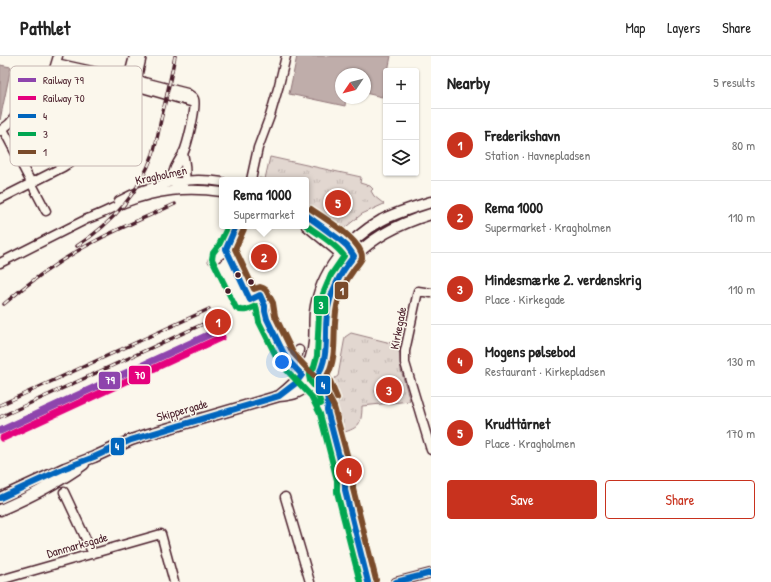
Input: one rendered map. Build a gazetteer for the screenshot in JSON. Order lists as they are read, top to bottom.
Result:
{
  "streets": {
    "main road": ["Skippergade"],
    "street": ["Kragholmen", "Kirkegade", "Danmarksgade"]
  },
  "lines": [
    "transit line 1",
    "transit line 4",
    "transit line 3",
    "rail line 79",
    "rail line 70"
  ],
  "legend": [
    "Railway 79",
    "Railway 70",
    "4",
    "3",
    "1"
  ],
  "north": "bottom left",
  "page": {
    "header": "Pathlet",
    "nav": ["Map", "Layers", "Share"],
    "heading": ["Nearby", "5 results"],
    "map_buttons": ["+", "−"],
    "list": [
      {
        "mark": "1",
        "name": "Frederikshavn",
        "note": "Station · Havnepladsen",
        "value": "80 m"
      },
      {
        "mark": "2",
        "name": "Rema 1000",
        "note": "Supermarket · Kragholmen",
        "value": "110 m"
      },
      {
        "mark": "3",
        "name": "Mindesmærke 2. verdenskrig",
        "note": "Place · Kirkegade",
        "value": "110 m"
      },
      {
        "mark": "4",
        "name": "Mogens pølsebod",
        "note": "Restaurant · Kirkepladsen",
        "value": "130 m"
      },
      {
        "mark": "5",
        "name": "Krudttårnet",
        "note": "Place · Kragholmen",
        "value": "170 m"
      }
    ],
    "popup": ["Rema 1000", "Supermarket"],
    "pins": [
      "5",
      "2",
      "1",
      "3",
      "4"
    ],
    "buttons": ["Save", "Share"]
  }
}
